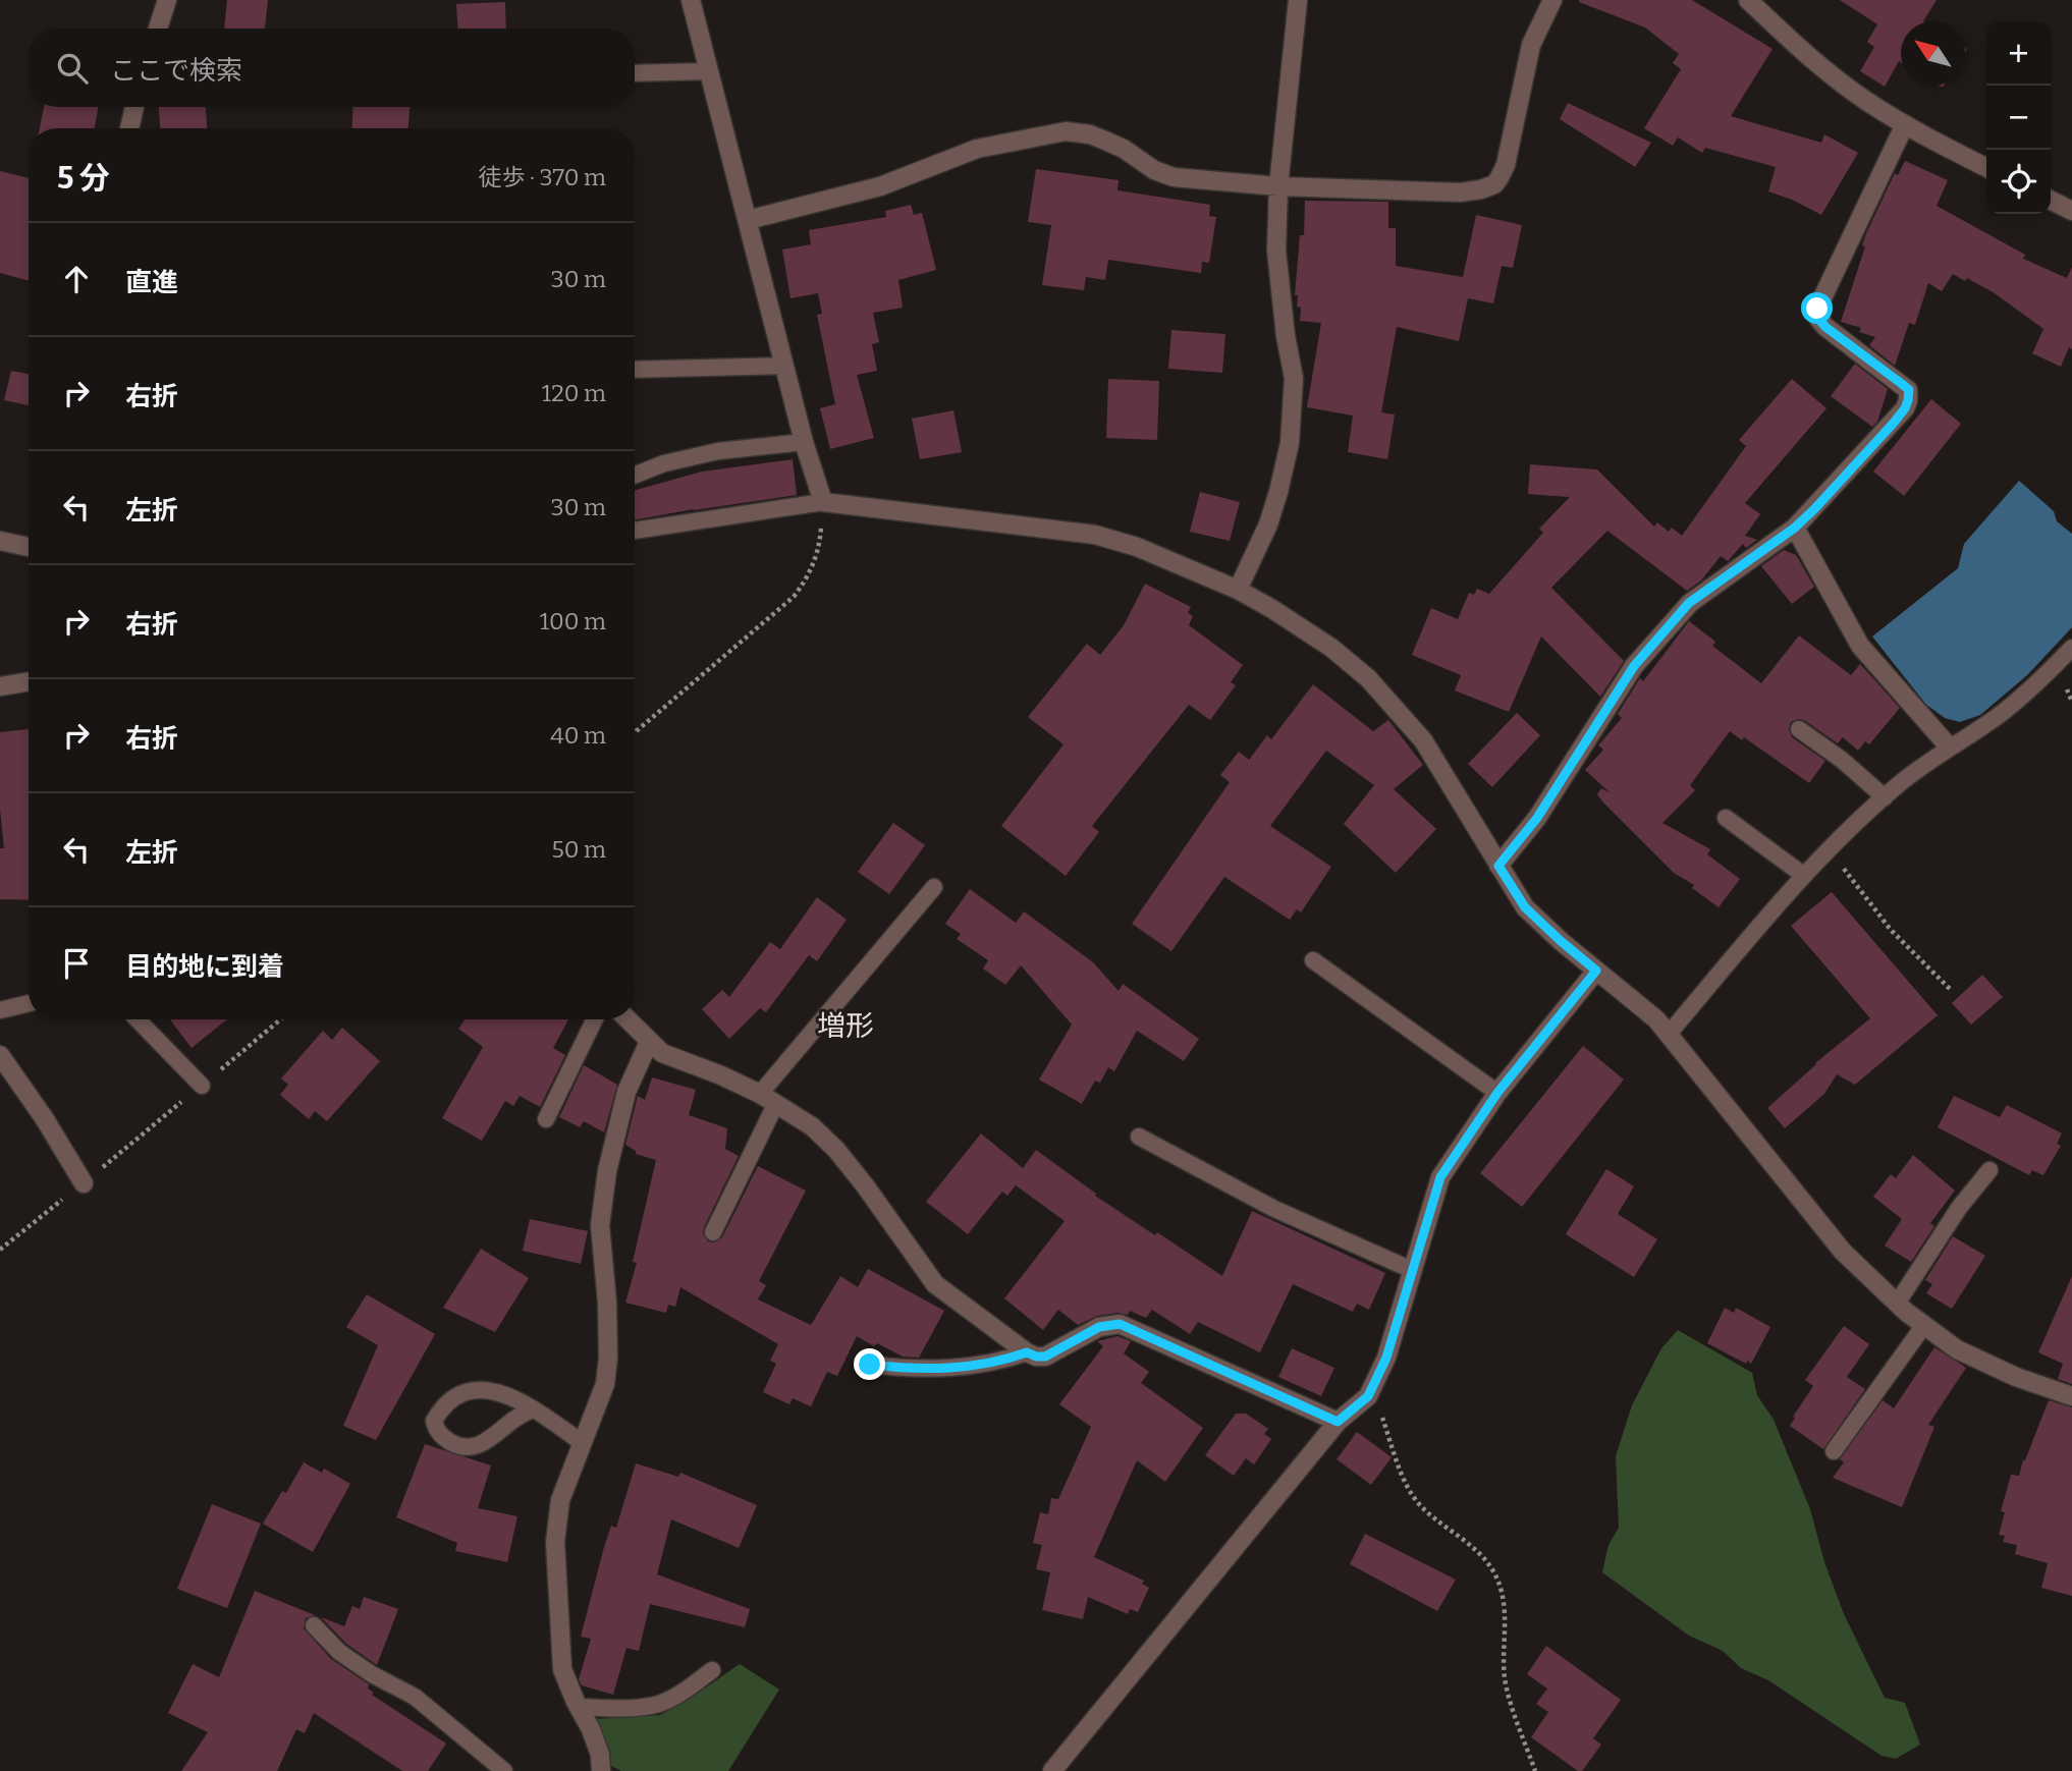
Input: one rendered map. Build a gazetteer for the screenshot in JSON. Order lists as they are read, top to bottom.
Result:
{
  "districts": ["増形"],
  "north": "top left",
  "page": {
    "map_buttons": ["+", "−"],
    "search": "ここで検索",
    "heading": ["5 分", "徒歩 · 370 m"],
    "list": [
      ["直進", "30 m"],
      ["右折", "120 m"],
      ["左折", "30 m"],
      ["右折", "100 m"],
      ["右折", "40 m"],
      ["左折", "50 m"],
      "目的地に到着"
    ]
  }
}
